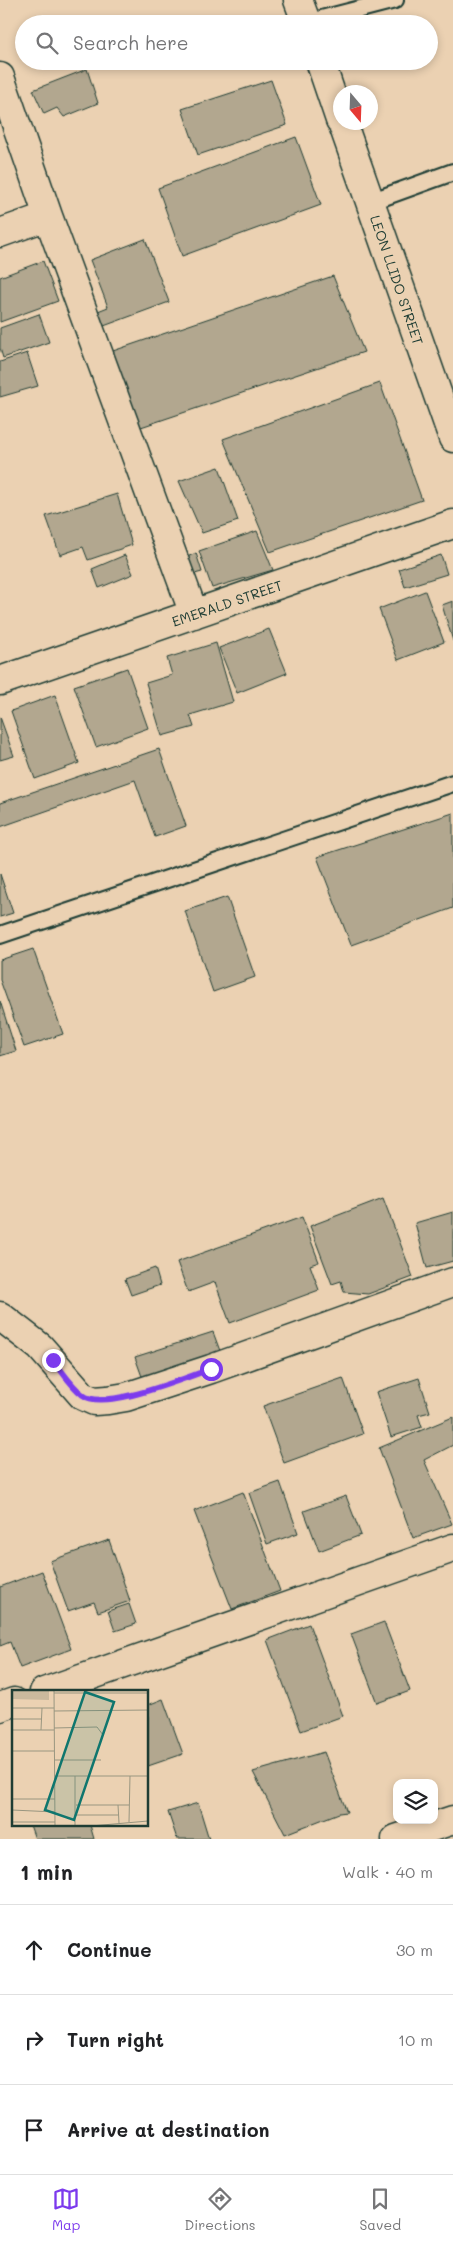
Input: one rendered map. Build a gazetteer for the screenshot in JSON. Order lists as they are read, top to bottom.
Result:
{
  "streets": {
    "street": ["LEON LLIDO STREET", "EMERALD STREET"]
  },
  "north": "bottom",
  "page": {
    "search": "Search here",
    "heading": ["1 min", "Walk · 40 m"],
    "list": [
      ["Continue", "30 m"],
      ["Turn right", "10 m"],
      "Arrive at destination"
    ],
    "nav": ["Map", "Directions", "Saved"]
  }
}
